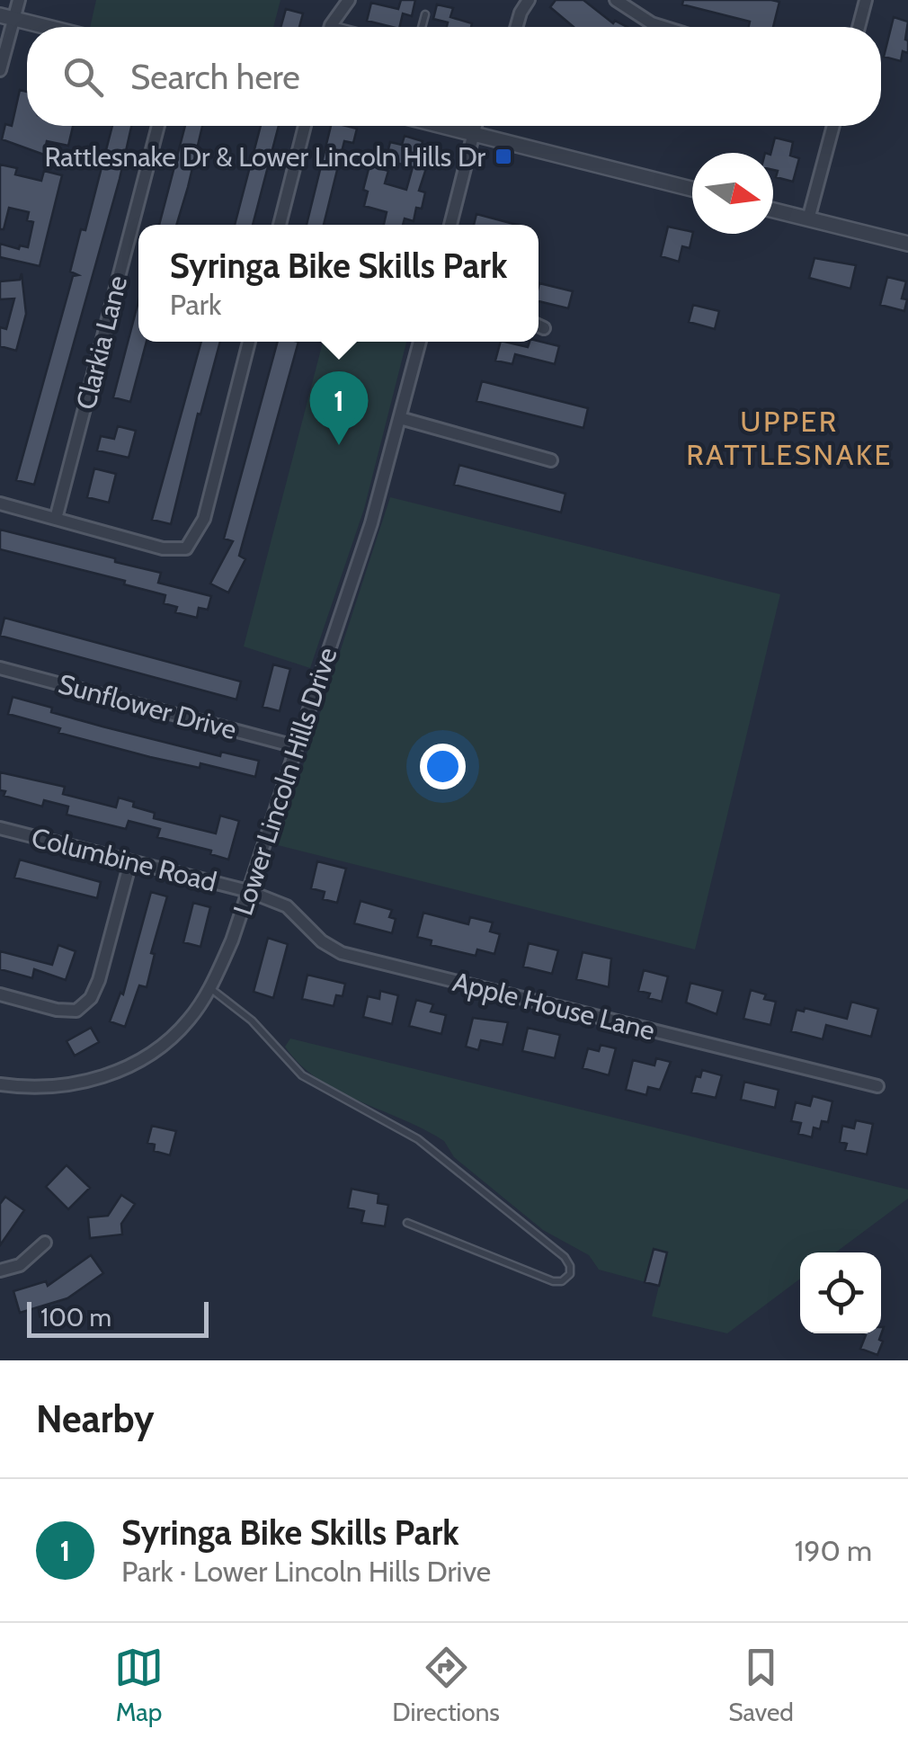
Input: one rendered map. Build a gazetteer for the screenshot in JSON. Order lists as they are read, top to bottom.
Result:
{
  "streets": {
    "street": [
      "Clarkia Lane",
      "Sunflower Drive",
      "Lower Lincoln Hills Drive",
      "Columbine Road",
      "Apple House Lane"
    ]
  },
  "crossings": [
    ["Sunflower Drive", "Lower Lincoln Hills Drive"],
    ["Lower Lincoln Hills Drive", "Columbine Road"],
    ["Lower Lincoln Hills Drive", "Apple House Lane"],
    ["Columbine Road", "Apple House Lane"]
  ],
  "districts": ["UPPER RATTLESNAKE"],
  "places": {
    "transit": ["Rattlesnake Dr & Lower Lincoln Hills Dr"]
  },
  "scale_bar": "100 m",
  "north": "right",
  "page": {
    "search": "Search here",
    "popup": ["Syringa Bike Skills Park", "Park"],
    "pins": "1",
    "scale": "100 m",
    "heading": "Nearby",
    "list": [
      {
        "mark": "1",
        "name": "Syringa Bike Skills Park",
        "note": "Park · Lower Lincoln Hills Drive",
        "value": "190 m"
      }
    ],
    "nav": ["Map", "Directions", "Saved"]
  }
}
